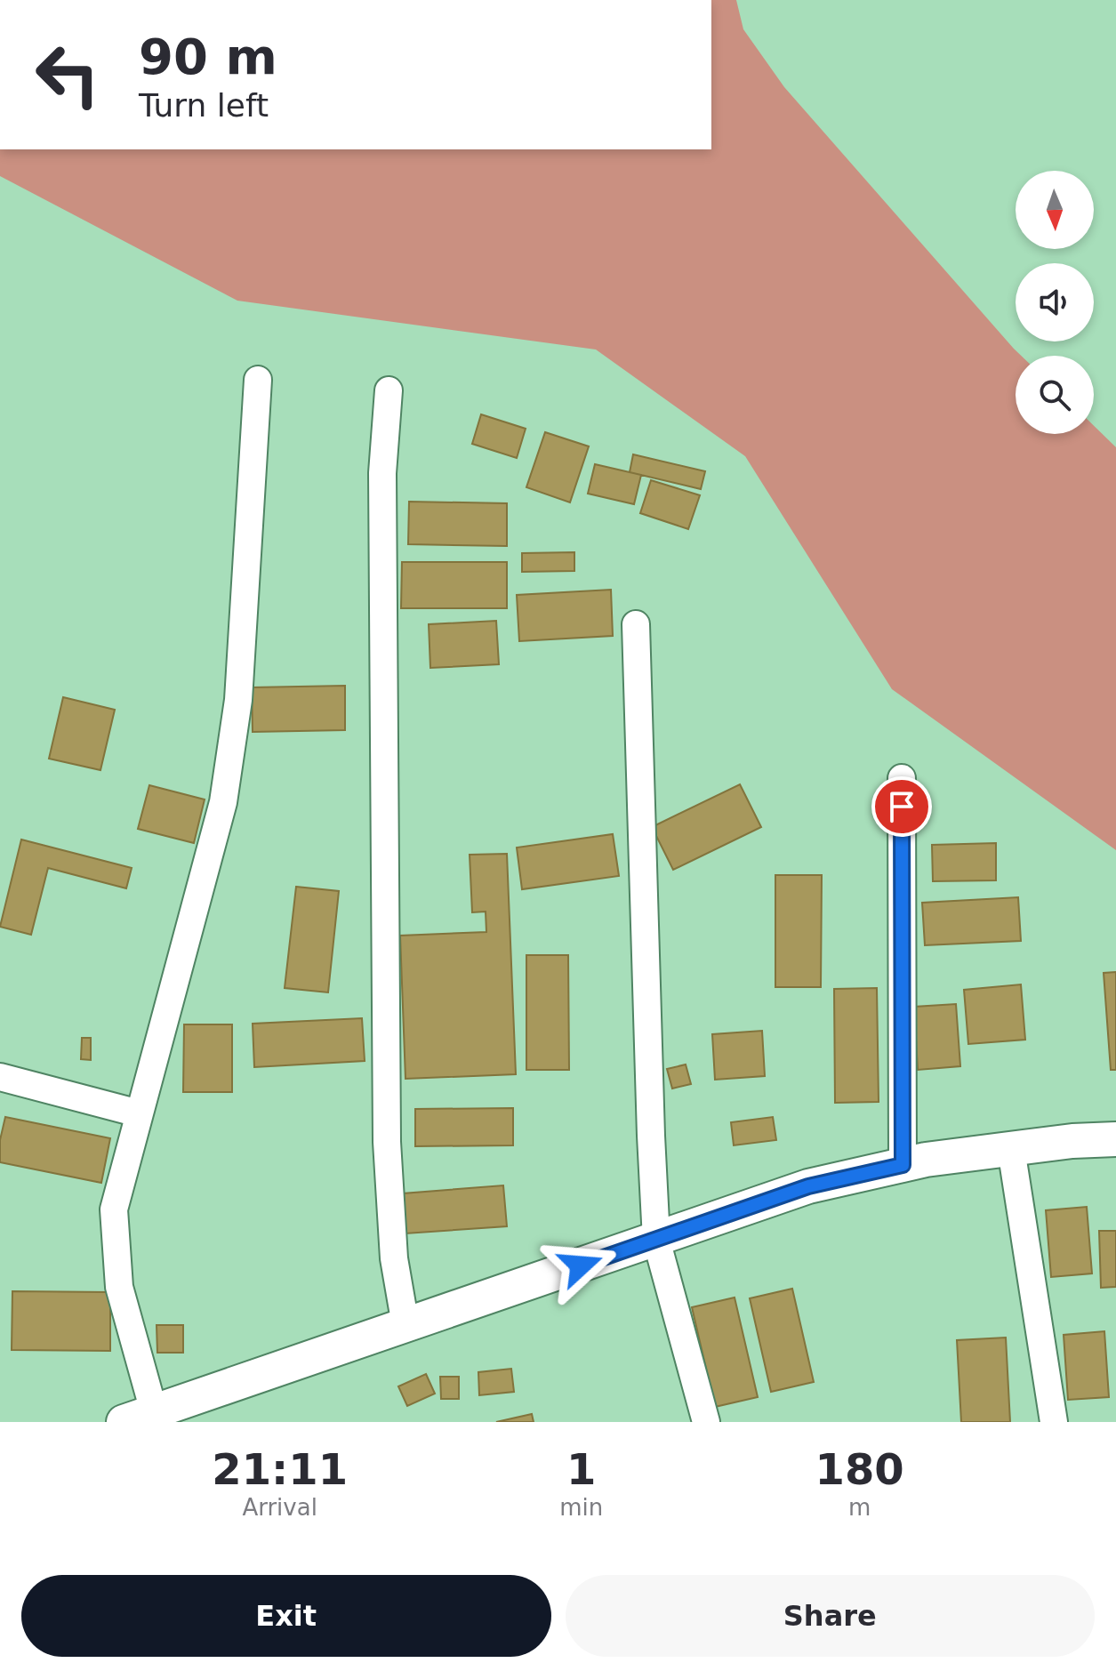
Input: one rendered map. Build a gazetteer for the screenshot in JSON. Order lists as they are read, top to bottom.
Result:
{
  "north": "bottom",
  "page": {
    "turn": ["90 m", "Turn left"],
    "eta": [
      "21:11",
      "Arrival",
      "1",
      "min",
      "180",
      "m"
    ],
    "buttons": ["Exit", "Share"]
  }
}
